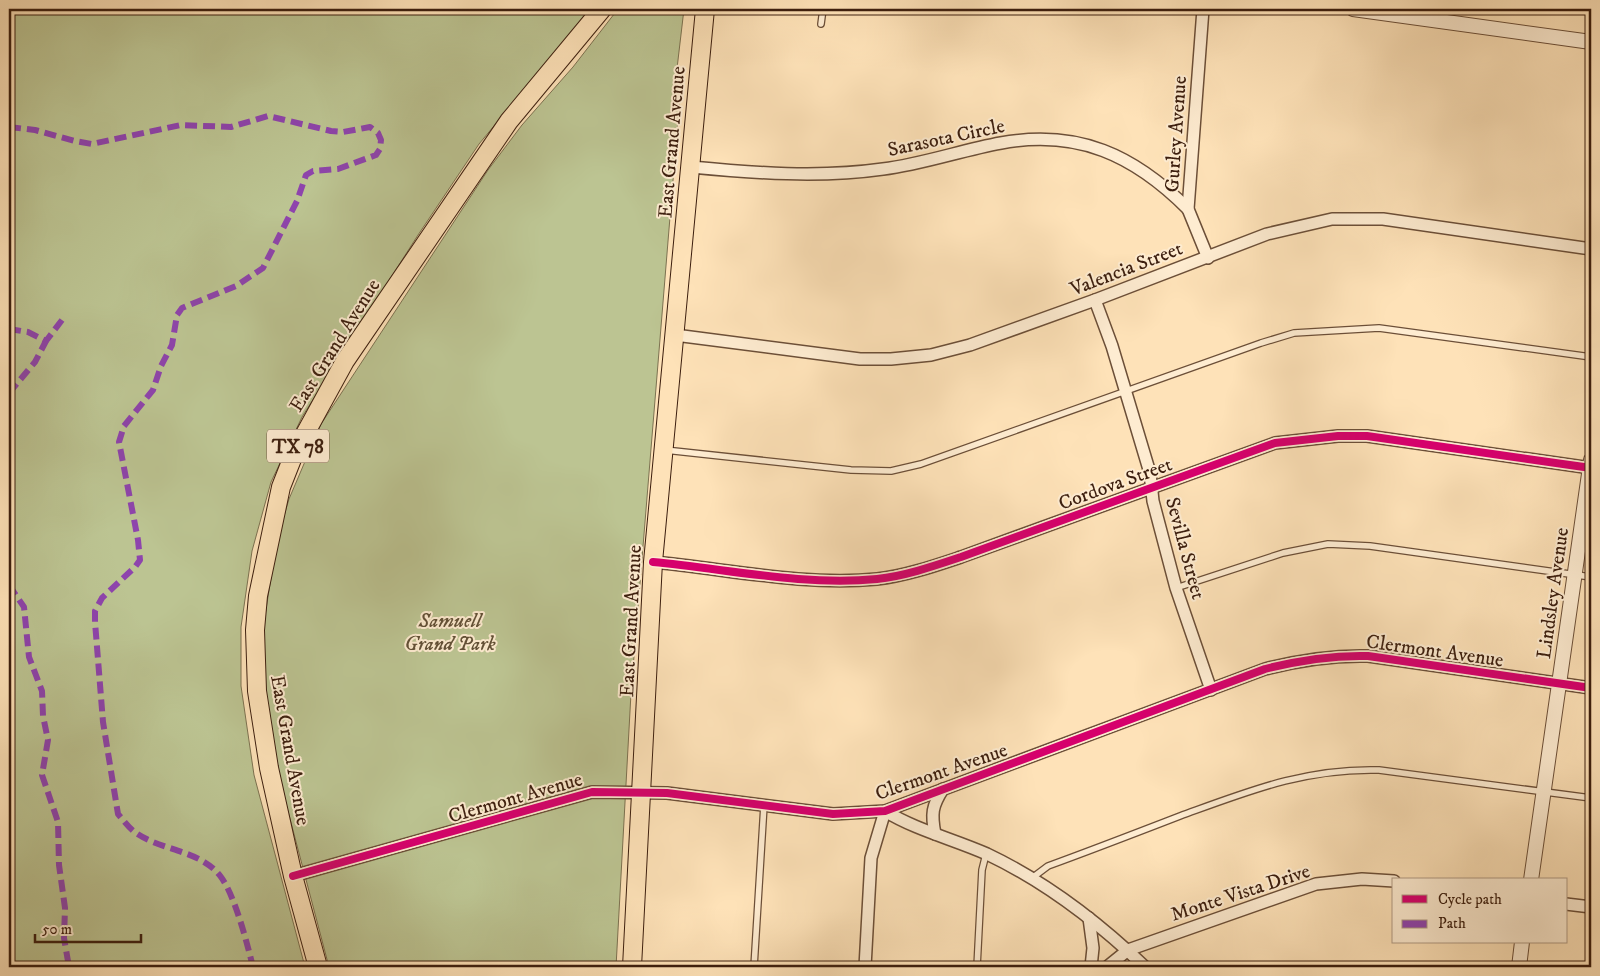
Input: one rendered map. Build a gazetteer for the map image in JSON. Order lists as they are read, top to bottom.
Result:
{
  "streets": {
    "main road": ["East Grand Avenue", "TX 78"],
    "street": [
      "Gurley Avenue",
      "Sarasota Circle",
      "Valencia Street",
      "Cordova Street",
      "Sevilla Street",
      "Lindsley Avenue",
      "Clermont Avenue",
      "Monte Vista Drive"
    ]
  },
  "crossings": [
    ["Gurley Avenue", "Sarasota Circle"],
    ["Gurley Avenue", "Valencia Street"],
    ["Sarasota Circle", "East Grand Avenue"],
    ["East Grand Avenue", "Valencia Street"],
    ["East Grand Avenue", "Cordova Street"],
    ["East Grand Avenue", "Clermont Avenue"],
    ["Valencia Street", "Sevilla Street"],
    ["Cordova Street", "Sevilla Street"],
    ["Cordova Street", "Lindsley Avenue"],
    ["Sevilla Street", "Clermont Avenue"],
    ["Lindsley Avenue", "Clermont Avenue"]
  ],
  "parks": ["Samuell Grand Park"],
  "legend": ["Cycle path", "Path"],
  "scale_bar": "50 m"
}
